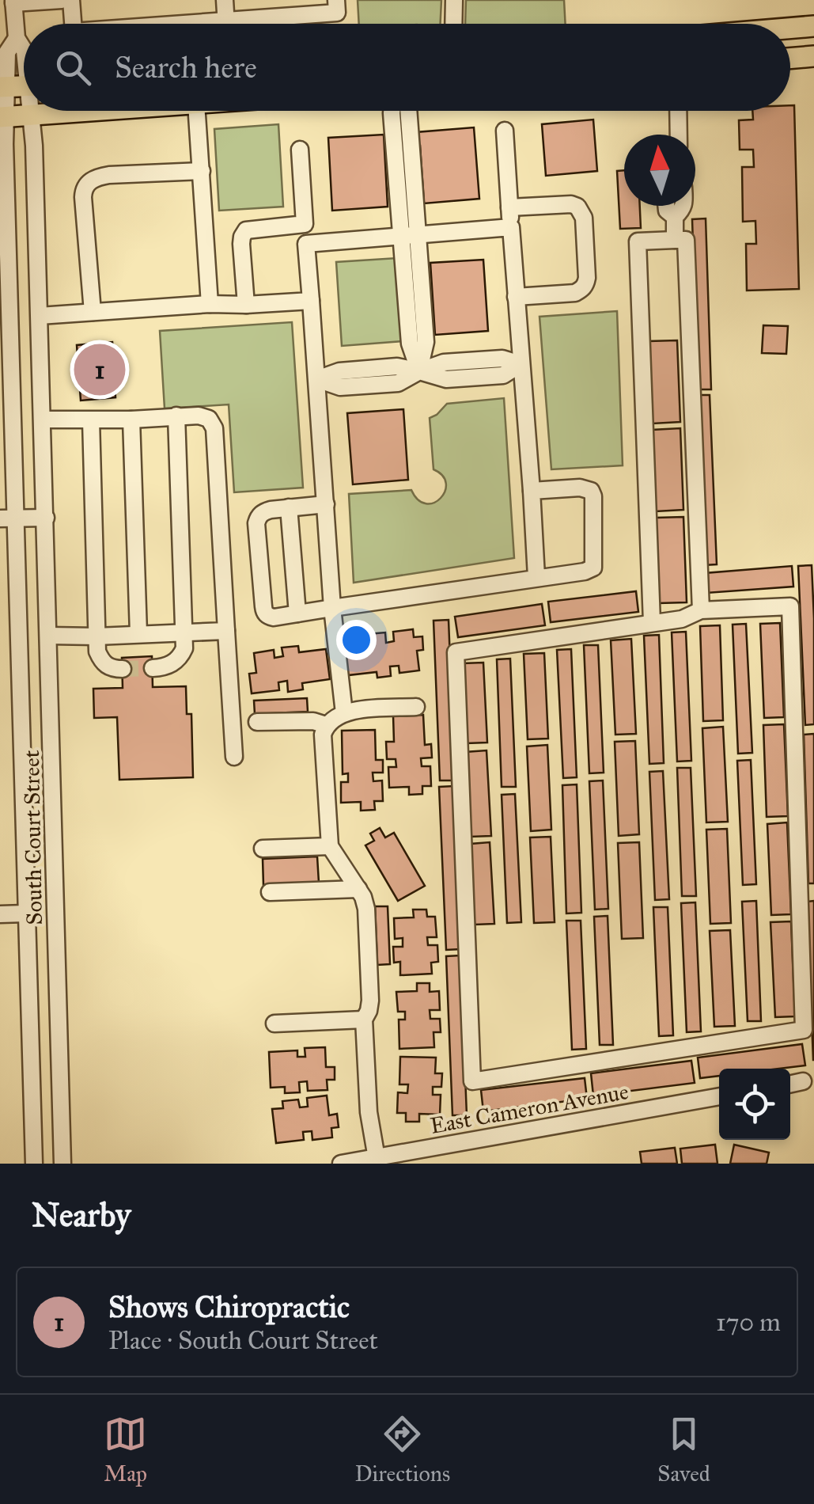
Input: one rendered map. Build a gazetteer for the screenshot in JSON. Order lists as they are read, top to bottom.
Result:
{
  "streets": {
    "street": ["South Court Street", "East Cameron Avenue"]
  },
  "north": "top",
  "page": {
    "search": "Search here",
    "pins": "1",
    "heading": "Nearby",
    "list": [
      {
        "mark": "1",
        "name": "Shows Chiropractic",
        "note": "Place · South Court Street",
        "value": "170 m"
      }
    ],
    "nav": ["Map", "Directions", "Saved"]
  }
}
